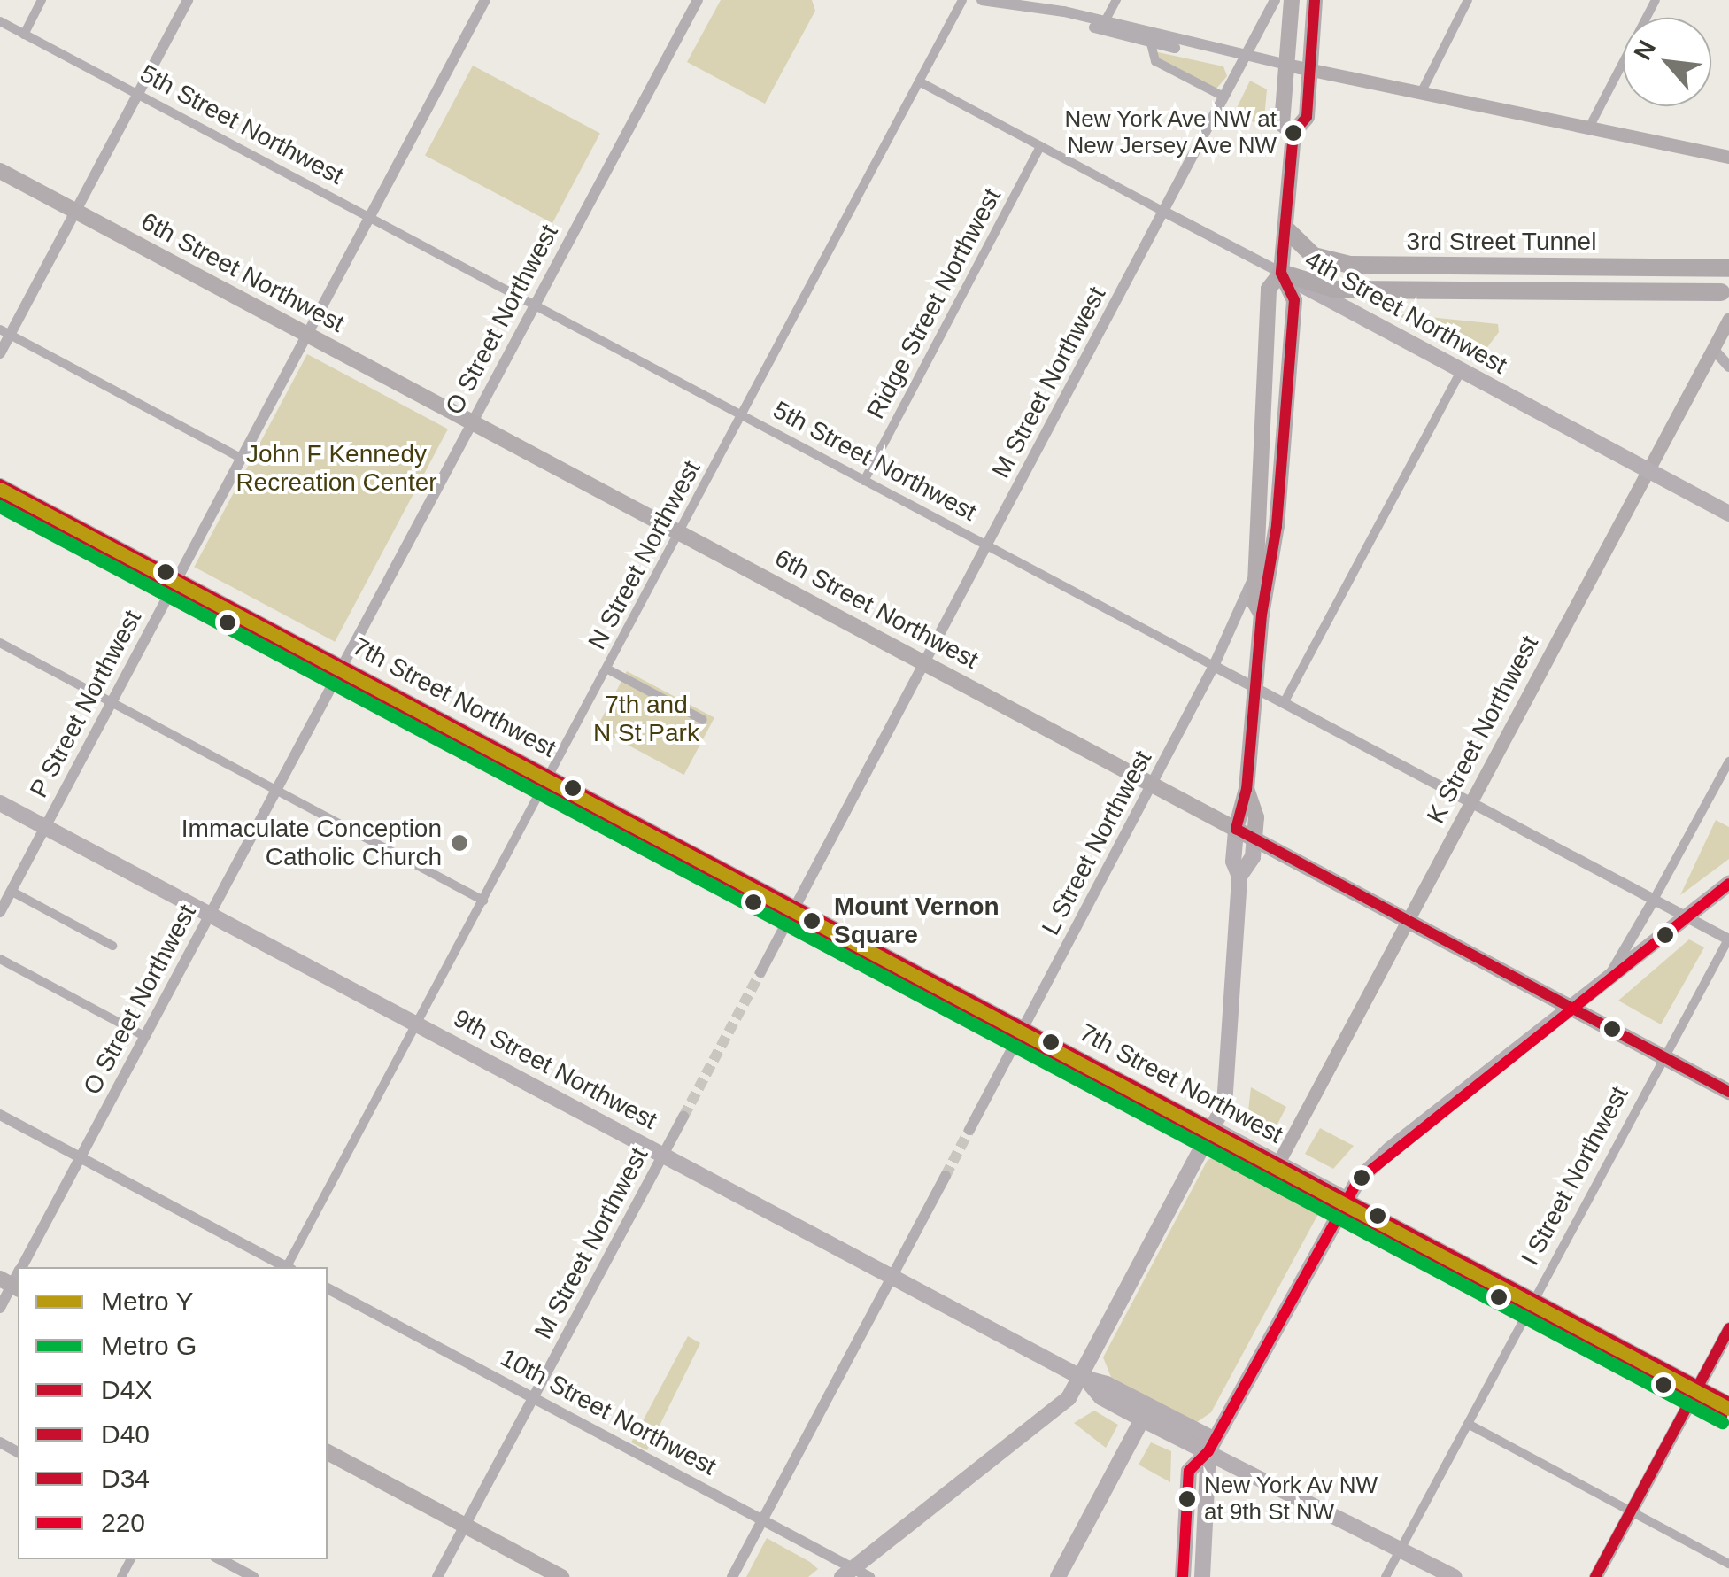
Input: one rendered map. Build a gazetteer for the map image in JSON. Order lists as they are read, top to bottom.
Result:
{
  "streets": {
    "highway": ["3rd Street Tunnel", "6th Street Northwest"],
    "main road": [
      "4th Street Northwest",
      "7th Street Northwest",
      "K Street Northwest",
      "9th Street Northwest"
    ],
    "street": [
      "5th Street Northwest",
      "Ridge Street Northwest",
      "O Street Northwest",
      "M Street Northwest",
      "N Street Northwest",
      "P Street Northwest",
      "L Street Northwest",
      "I Street Northwest",
      "10th Street Northwest"
    ]
  },
  "crossings": [
    ["5th Street Northwest", "Ridge Street Northwest"],
    ["5th Street Northwest", "O Street Northwest"],
    ["5th Street Northwest", "M Street Northwest"],
    ["5th Street Northwest", "N Street Northwest"],
    ["5th Street Northwest", "P Street Northwest"],
    ["5th Street Northwest", "K Street Northwest"],
    ["5th Street Northwest", "L Street Northwest"],
    ["5th Street Northwest", "I Street Northwest"],
    ["3rd Street Tunnel", "4th Street Northwest"],
    ["6th Street Northwest", "O Street Northwest"],
    ["6th Street Northwest", "M Street Northwest"],
    ["6th Street Northwest", "N Street Northwest"],
    ["6th Street Northwest", "P Street Northwest"],
    ["6th Street Northwest", "K Street Northwest"],
    ["6th Street Northwest", "L Street Northwest"],
    ["6th Street Northwest", "I Street Northwest"],
    ["Ridge Street Northwest", "4th Street Northwest"],
    ["4th Street Northwest", "M Street Northwest"],
    ["4th Street Northwest", "N Street Northwest"],
    ["4th Street Northwest", "K Street Northwest"],
    ["O Street Northwest", "7th Street Northwest"],
    ["O Street Northwest", "9th Street Northwest"],
    ["M Street Northwest", "7th Street Northwest"],
    ["M Street Northwest", "9th Street Northwest"],
    ["M Street Northwest", "10th Street Northwest"],
    ["N Street Northwest", "7th Street Northwest"],
    ["N Street Northwest", "9th Street Northwest"],
    ["7th Street Northwest", "P Street Northwest"],
    ["7th Street Northwest", "K Street Northwest"],
    ["7th Street Northwest", "L Street Northwest"],
    ["7th Street Northwest", "I Street Northwest"],
    ["P Street Northwest", "9th Street Northwest"],
    ["9th Street Northwest", "I Street Northwest"]
  ],
  "parks": ["John F Kennedy Recreation Center", "7th and N St Park"],
  "places": [
    "New York Ave NW at New Jersey Ave NW",
    "Immaculate Conception Catholic Church",
    "Mount Vernon Square",
    "New York Av NW at 9th St NW"
  ],
  "lines": [
    "transit line D34",
    "transit line D4X",
    "metro line Y",
    "transit line D40",
    "metro line G",
    "transit line 220"
  ],
  "legend": [
    "Metro Y",
    "Metro G",
    "D4X",
    "D40",
    "D34",
    "220"
  ],
  "north": "top left"
}
